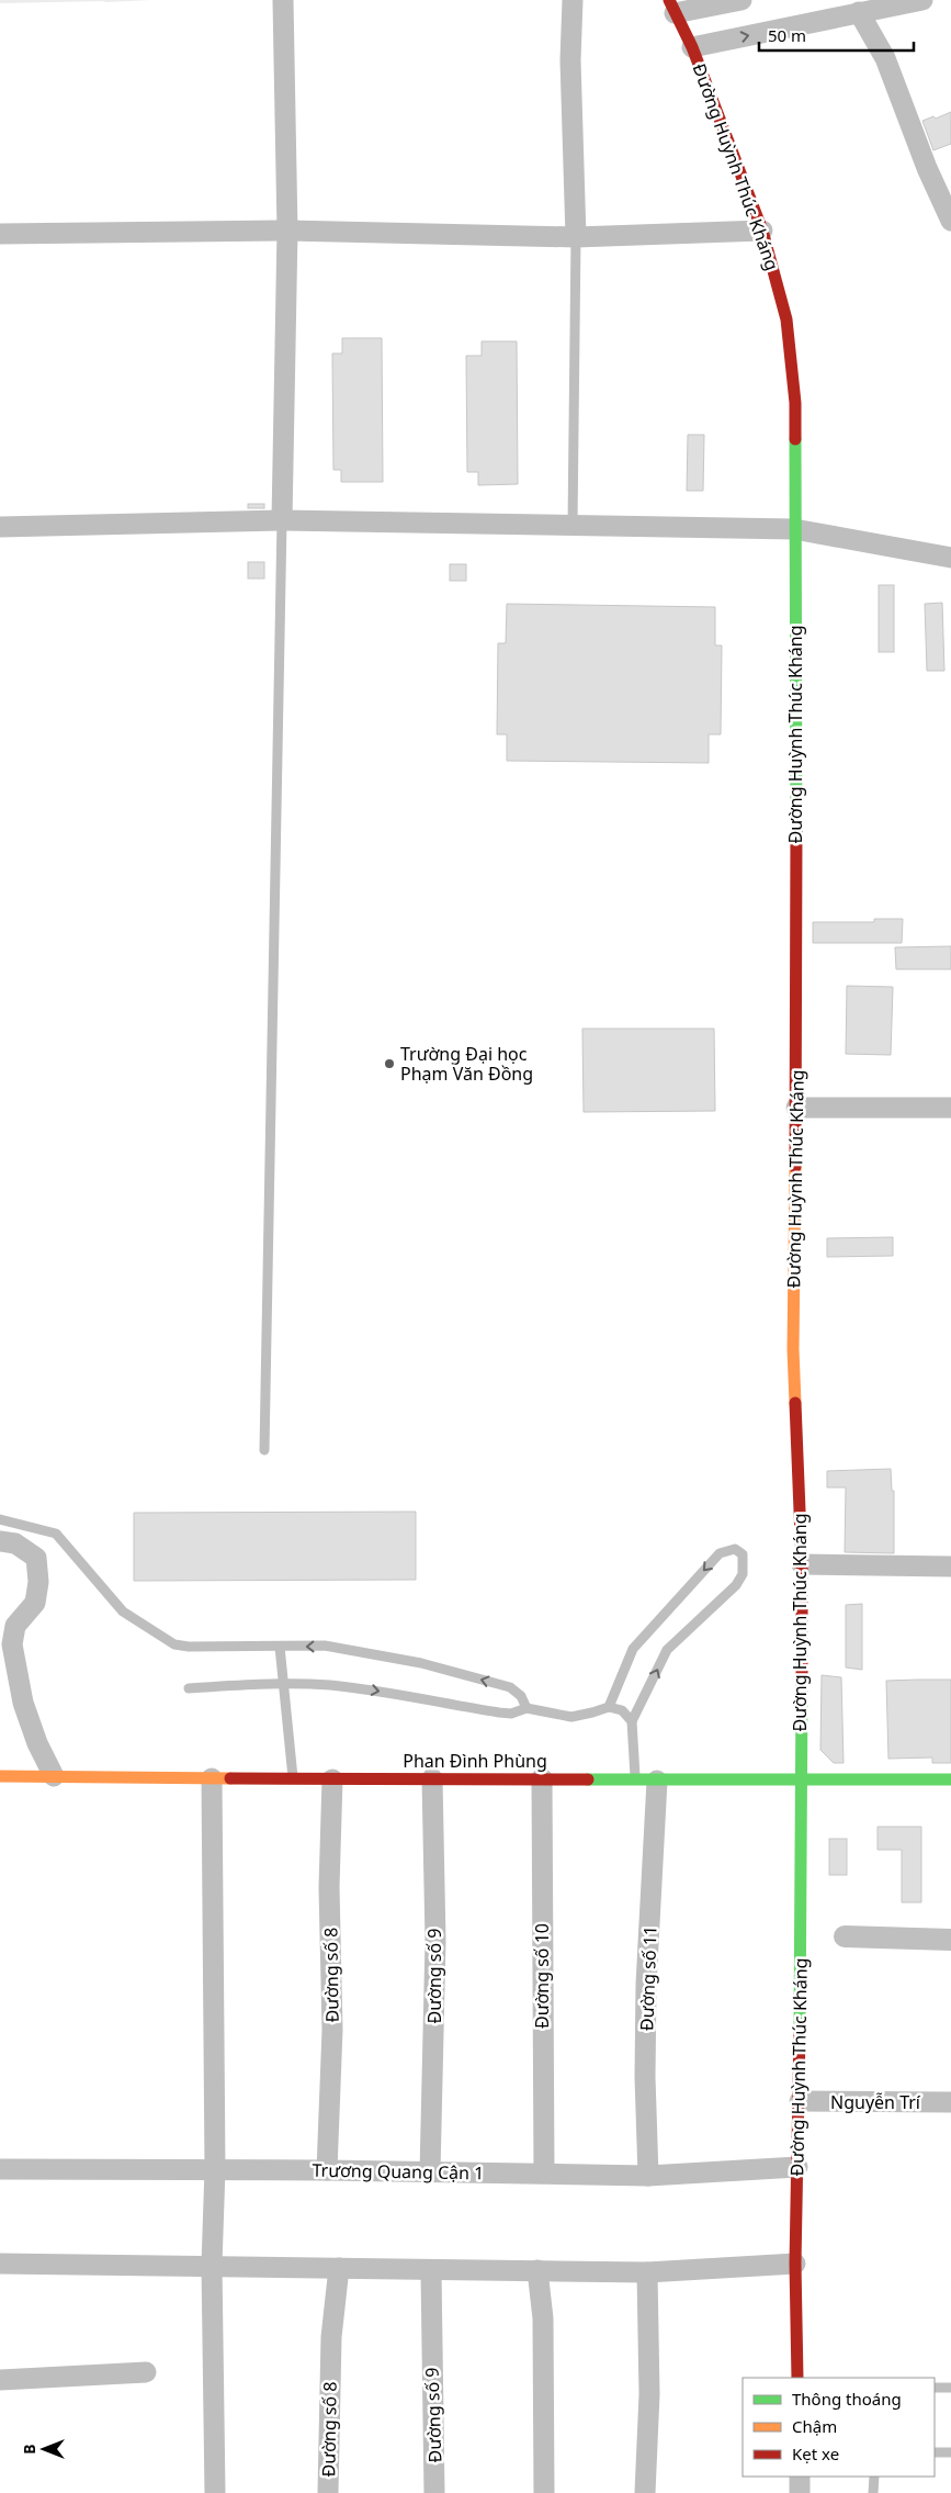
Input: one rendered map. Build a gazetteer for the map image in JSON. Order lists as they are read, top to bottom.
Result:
{
  "streets": {
    "street": [
      "Đường Huỳnh Thúc Kháng",
      "Phan Đình Phùng",
      "Đường số 8",
      "Đường số 9",
      "Đường số 10",
      "Đường số 11",
      "Nguyễn Trí",
      "Trương Quang Cận 1"
    ]
  },
  "crossings": [
    ["Đường Huỳnh Thúc Kháng", "Phan Đình Phùng"],
    ["Đường Huỳnh Thúc Kháng", "Nguyễn Trí"],
    ["Đường Huỳnh Thúc Kháng", "Trương Quang Cận 1"],
    ["Phan Đình Phùng", "Đường số 8"],
    ["Phan Đình Phùng", "Đường số 9"],
    ["Phan Đình Phùng", "Đường số 10"],
    ["Phan Đình Phùng", "Đường số 11"],
    ["Đường số 8", "Trương Quang Cận 1"],
    ["Đường số 9", "Trương Quang Cận 1"],
    ["Đường số 10", "Trương Quang Cận 1"],
    ["Đường số 11", "Trương Quang Cận 1"]
  ],
  "places": ["Trường Đại học Phạm Văn Đồng"],
  "legend": ["Thông thoáng", "Chậm", "Kẹt xe"],
  "scale_bar": "50 m",
  "north": "left"
}
